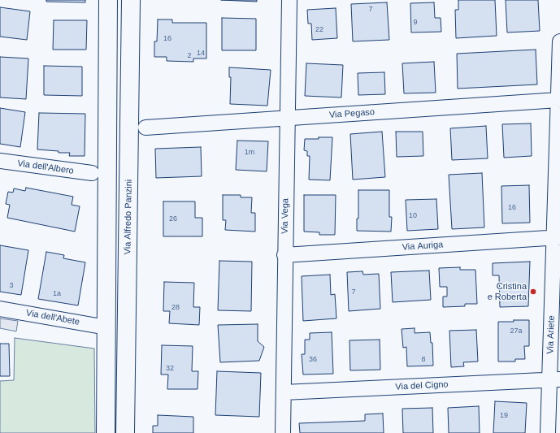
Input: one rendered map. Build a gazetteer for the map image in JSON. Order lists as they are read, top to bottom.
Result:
{
  "streets": {
    "main road": ["Via Alfredo Panzini"],
    "street": [
      "Via Pegaso",
      "Via dell'Albero",
      "Via Vega",
      "Via Auriga",
      "Via dell'Abete",
      "Via Ariete",
      "Via del Cigno"
    ]
  },
  "crossings": [
    ["Via Pegaso", "Via Vega"],
    ["Via Pegaso", "Via Ariete"],
    ["Via Vega", "Via Auriga"],
    ["Via Vega", "Via del Cigno"],
    ["Via Auriga", "Via Ariete"],
    ["Via Ariete", "Via del Cigno"]
  ],
  "places": ["Cristina e Roberta"],
  "house_numbers": [
    "7",
    "9",
    "22",
    "16",
    "14",
    "2",
    "1m",
    "16",
    "10",
    "26",
    "3",
    "7",
    "1a",
    "28",
    "27a",
    "36",
    "8",
    "32",
    "19"
  ]
}
